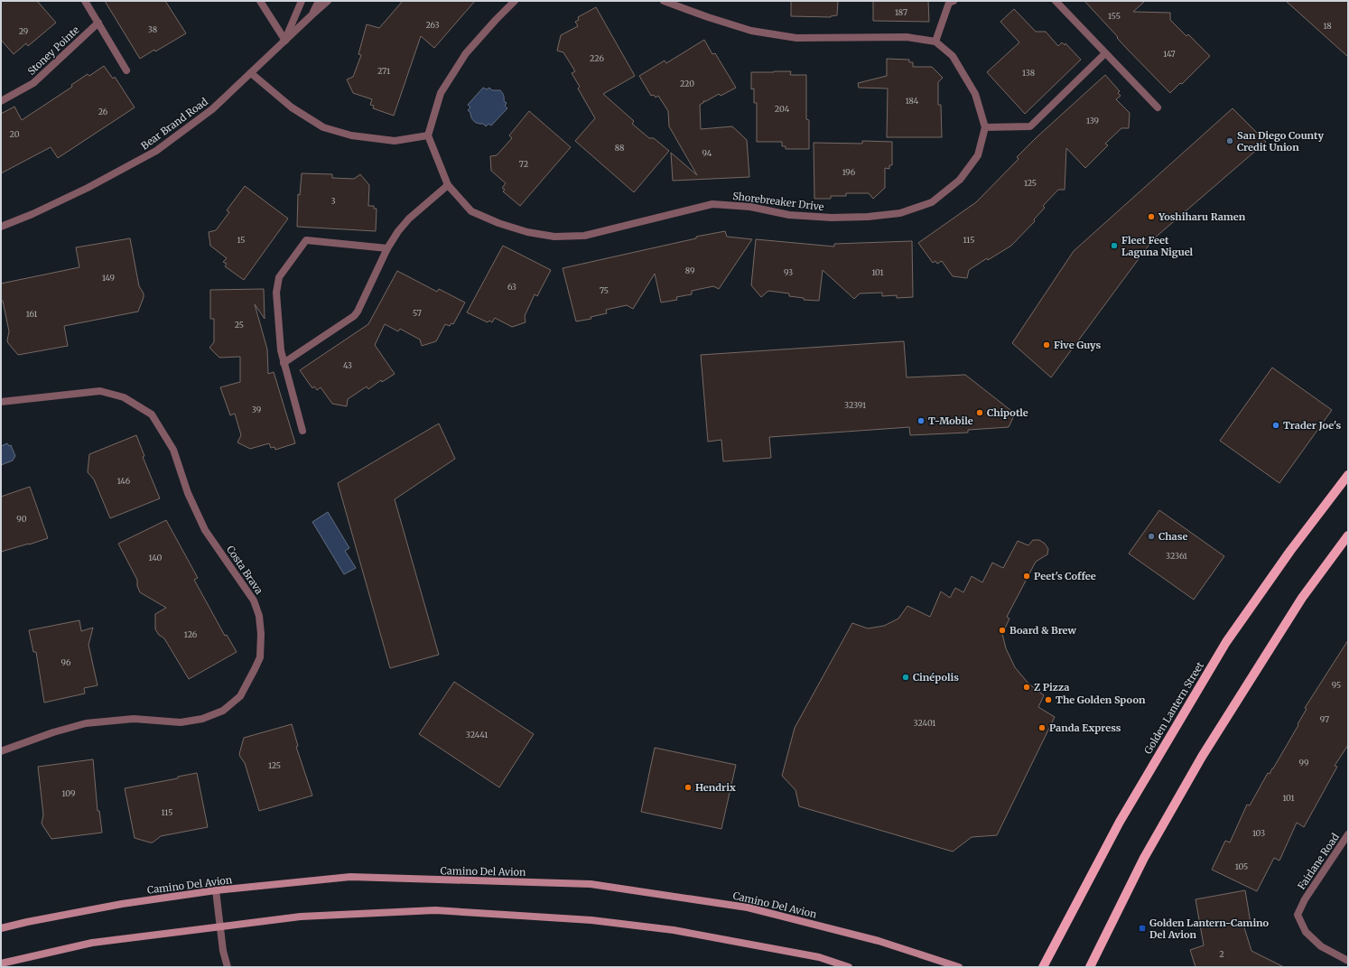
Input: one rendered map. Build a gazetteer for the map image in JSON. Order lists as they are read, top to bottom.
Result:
{
  "streets": {
    "main road": ["Golden Lantern Street", "Camino Del Avion"],
    "street": [
      "Stoney Pointe",
      "Bear Brand Road",
      "Shorebreaker Drive",
      "Costa Brava",
      "Fairlane Road"
    ]
  },
  "places": {
    "other": [
      "San Diego County Credit Union",
      "Yoshiharu Ramen",
      "Fleet Feet Laguna Niguel",
      "Five Guys",
      "Chipotle",
      "T-Mobile",
      "Trader Joe's",
      "Chase",
      "Peet's Coffee",
      "Board & Brew",
      "Cinépolis",
      "Z Pizza",
      "The Golden Spoon",
      "Panda Express",
      "Hendrix"
    ],
    "transit": ["Golden Lantern-Camino Del Avion"]
  },
  "house_numbers": [
    "187",
    "155",
    "263",
    "18",
    "38",
    "29",
    "147",
    "226",
    "271",
    "138",
    "220",
    "184",
    "204",
    "26",
    "139",
    "20",
    "88",
    "94",
    "72",
    "196",
    "125",
    "3",
    "15",
    "115",
    "89",
    "93",
    "101",
    "149",
    "63",
    "75",
    "57",
    "161",
    "25",
    "43",
    "32391",
    "39",
    "146",
    "90",
    "32361",
    "140",
    "126",
    "96",
    "95",
    "97",
    "32401",
    "32441",
    "99",
    "125",
    "109",
    "101",
    "115",
    "103",
    "105",
    "2"
  ]
}
